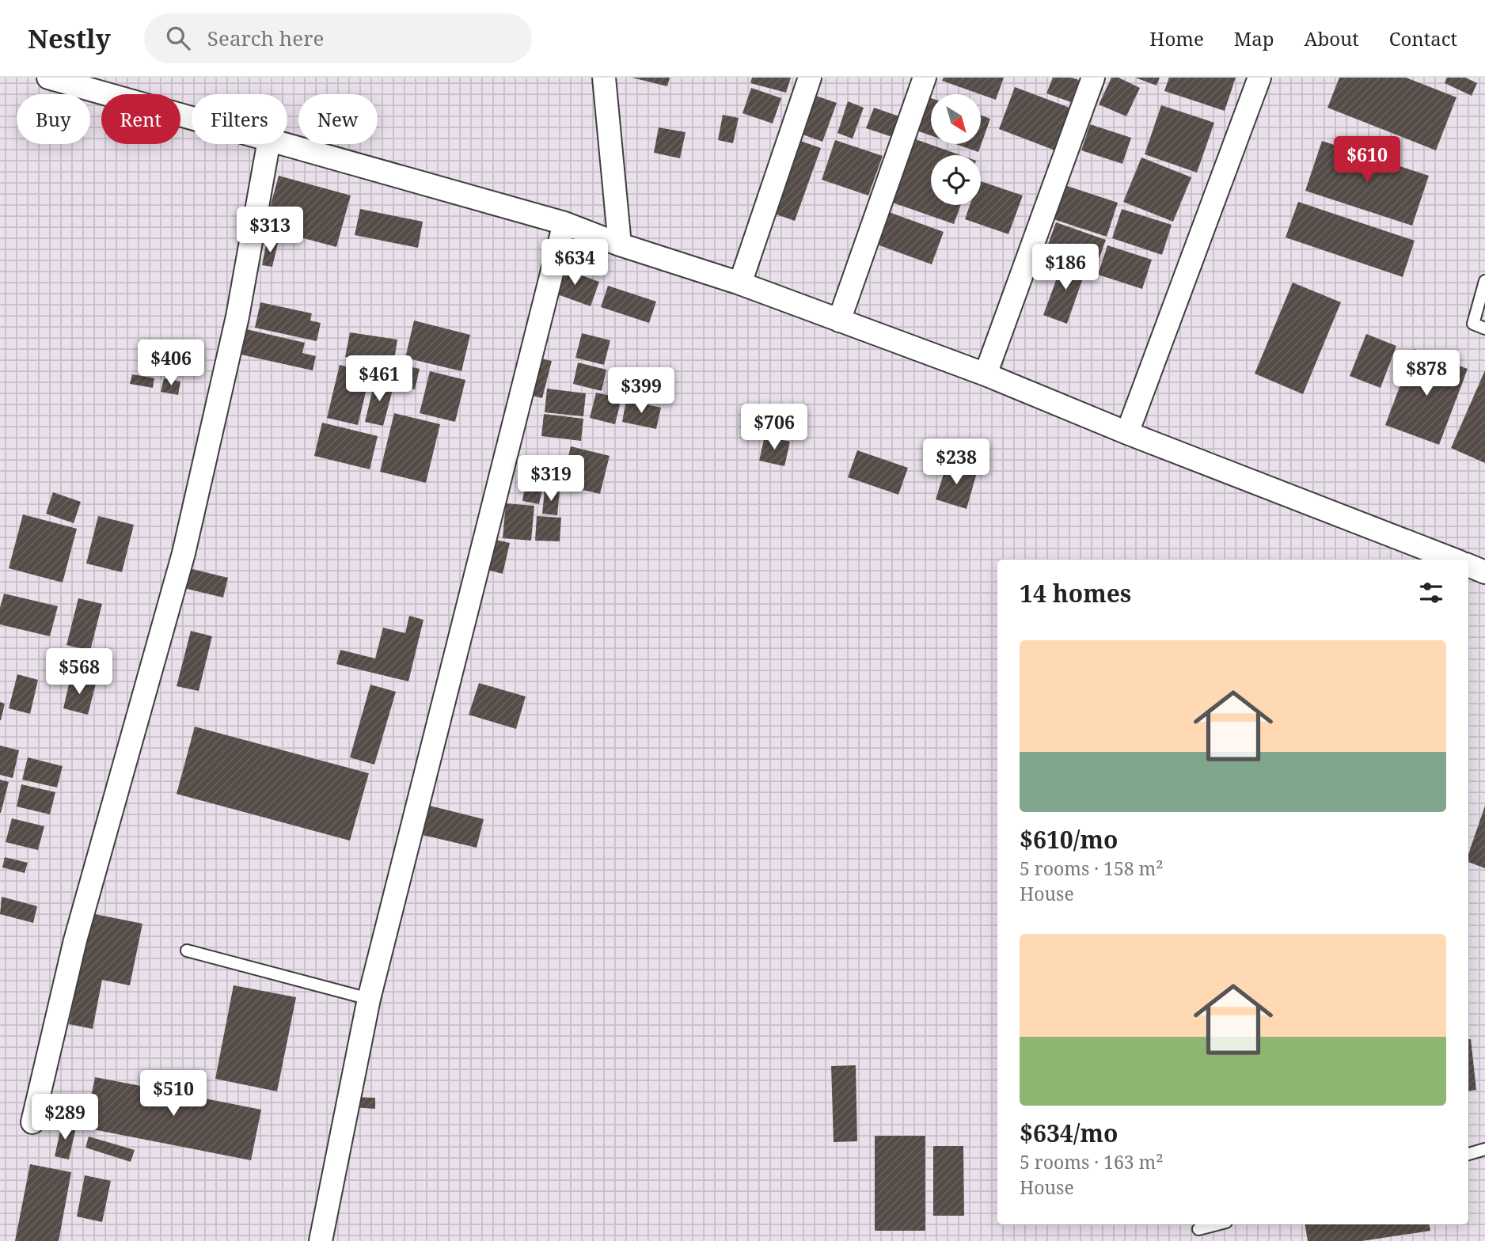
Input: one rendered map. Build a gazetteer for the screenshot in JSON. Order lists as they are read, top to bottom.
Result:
{
  "north": "bottom right",
  "page": {
    "header": "Nestly",
    "search": "Search here",
    "nav": [
      "Home",
      "Map",
      "About",
      "Contact"
    ],
    "chip": [
      "Buy",
      "Rent",
      "Filters",
      "New"
    ],
    "price": [
      "$610",
      "$313",
      "$634",
      "$186",
      "$406",
      "$878",
      "$461",
      "$399",
      "$706",
      "$238",
      "$319",
      "$568",
      "$510",
      "$289"
    ],
    "heading": "14 homes",
    "list": [
      {
        "name": "$610/mo",
        "note": "5 rooms · 158 m² · House"
      },
      {
        "name": "$634/mo",
        "note": "5 rooms · 163 m² · House"
      }
    ]
  }
}
